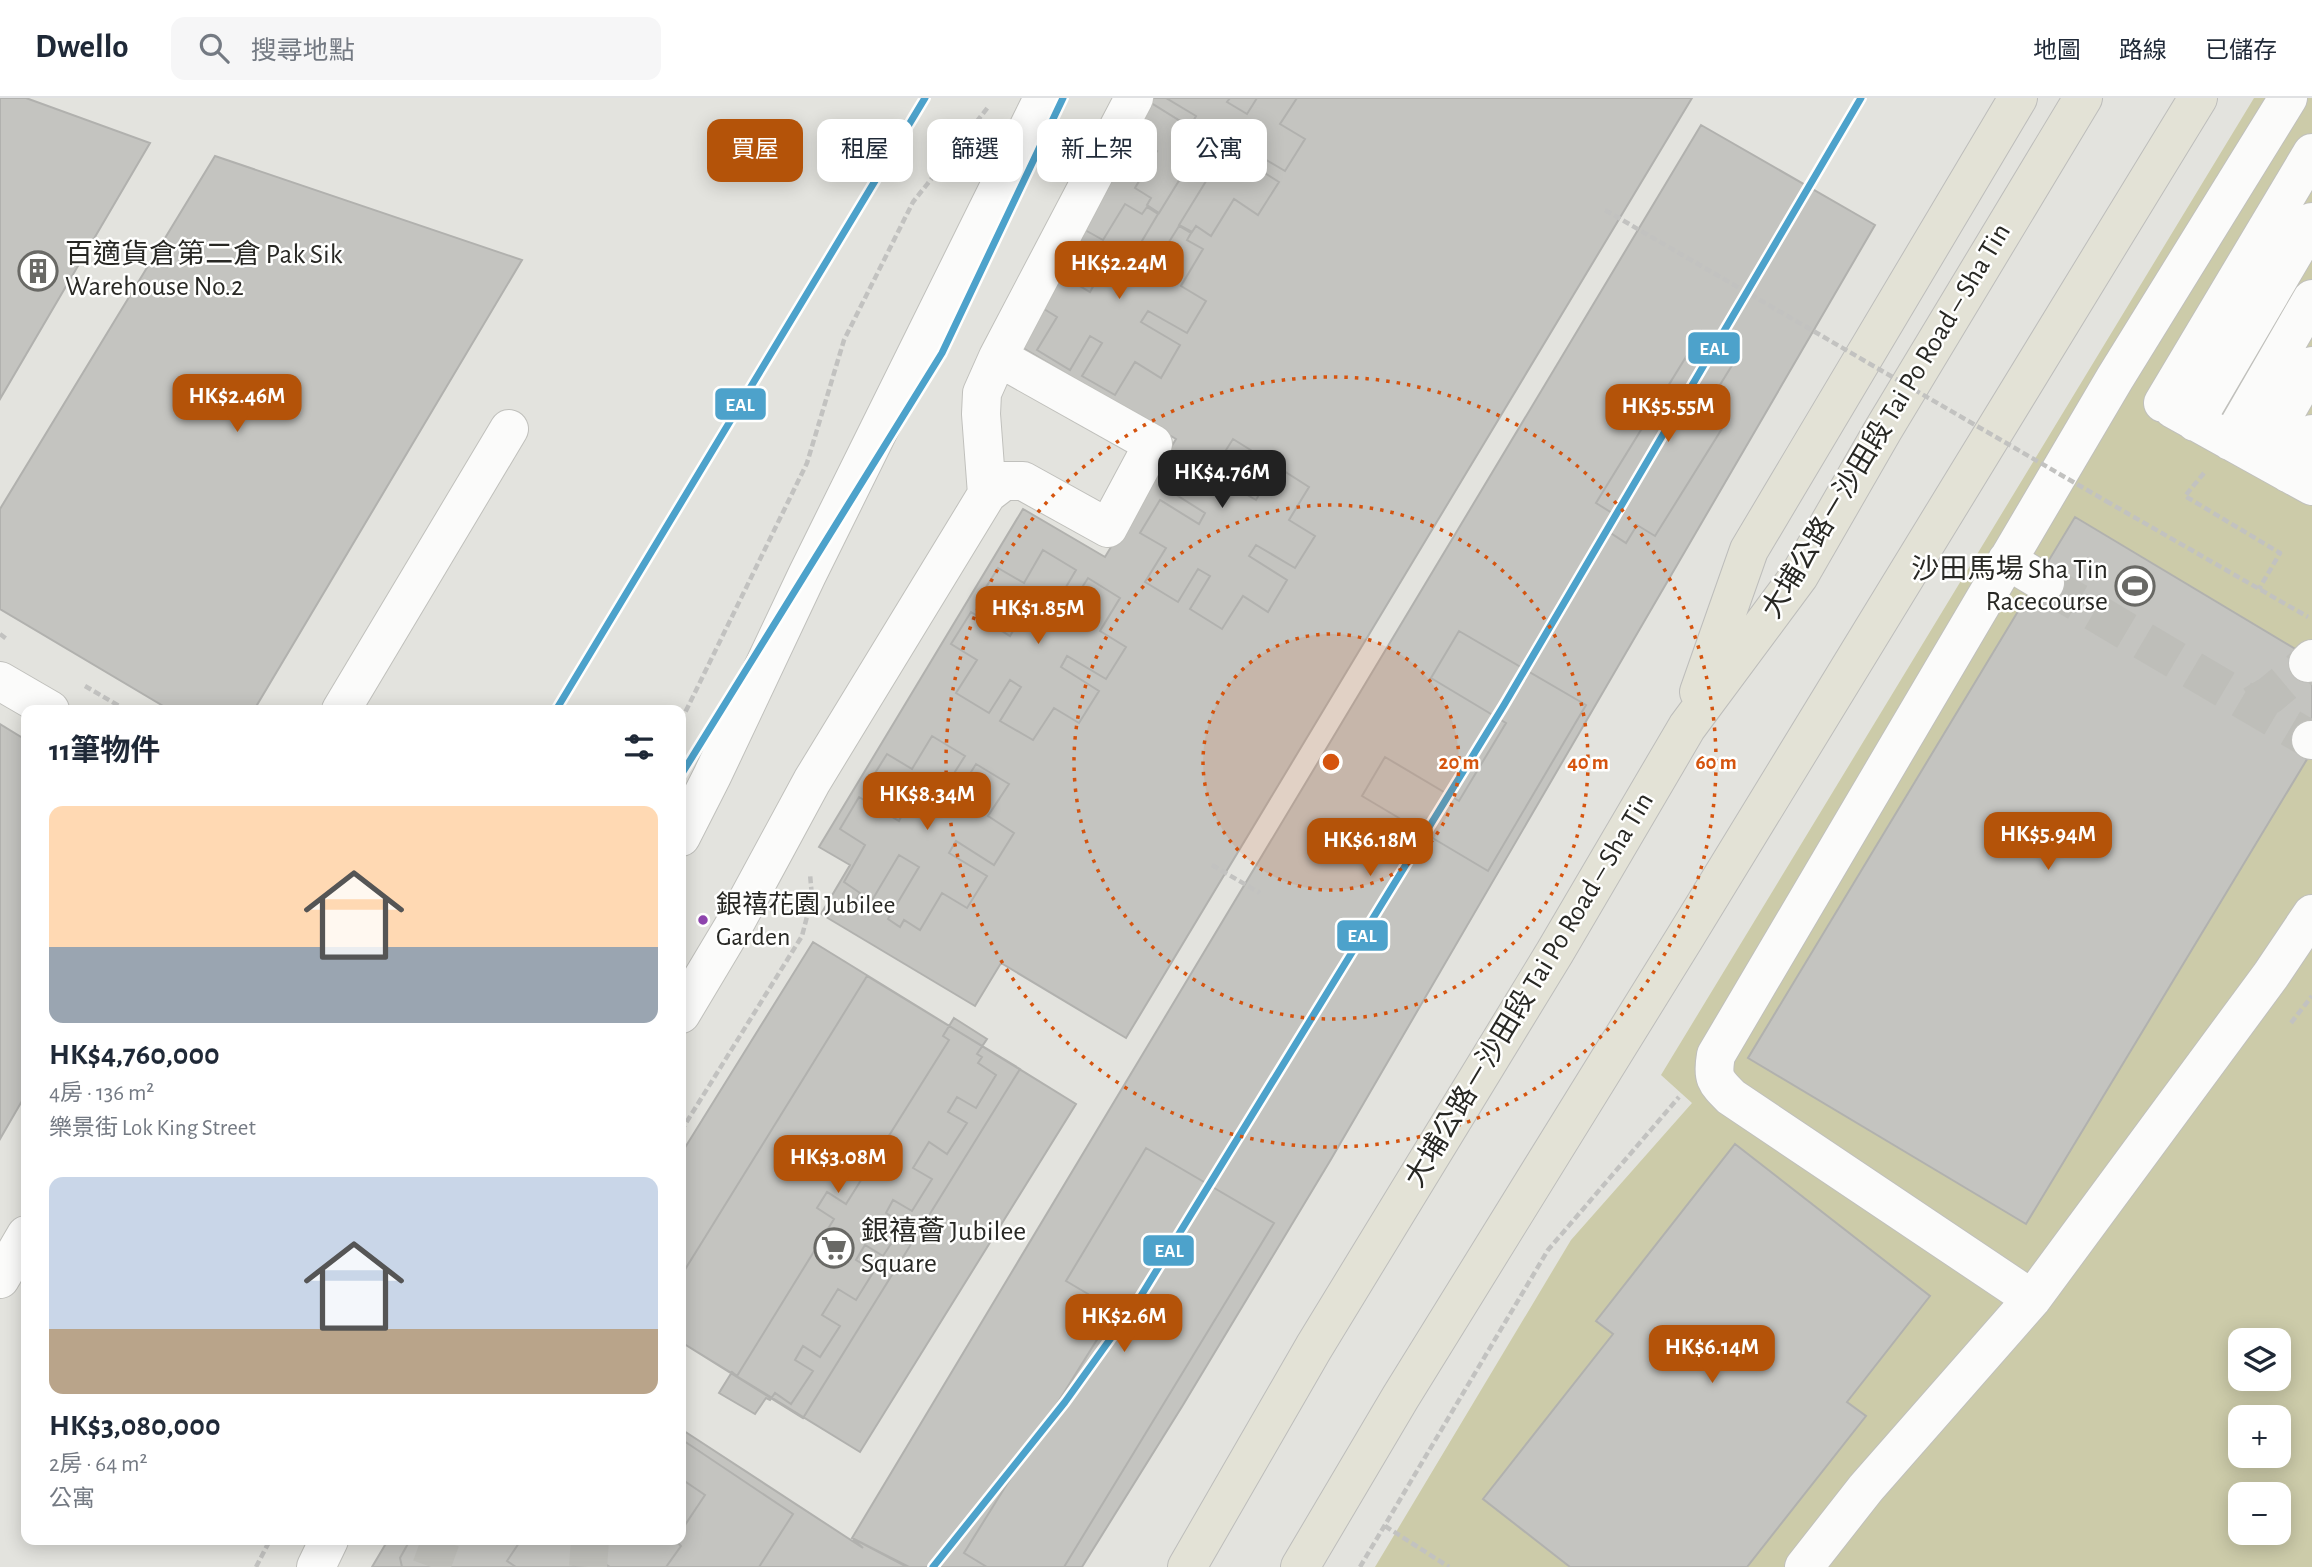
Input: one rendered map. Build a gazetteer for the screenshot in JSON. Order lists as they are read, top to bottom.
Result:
{
  "streets": {
    "highway": ["大埔公路－沙田段 Tai Po Road – Sha Tin"]
  },
  "places": {
    "building": ["百適貨倉第二倉 Pak Sik Warehouse No.2"],
    "sports": ["沙田馬場 Sha Tin Racecourse"],
    "other": ["銀禧花園 Jubilee Garden"],
    "supermarket": ["銀禧薈 Jubilee Square"]
  },
  "lines": ["transit line EAL"],
  "page": {
    "header": "Dwello",
    "search": "搜尋地點",
    "nav": ["地圖", "路線", "已儲存"],
    "chip": [
      "買屋",
      "租屋",
      "篩選",
      "新上架",
      "公寓"
    ],
    "price": [
      "HK$2.24M",
      "HK$2.46M",
      "HK$5.55M",
      "HK$4.76M",
      "HK$1.85M",
      "HK$8.34M",
      "HK$5.94M",
      "HK$6.18M",
      "HK$3.08M",
      "HK$2.6M",
      "HK$6.14M"
    ],
    "heading": "11筆物件",
    "list": [
      {
        "name": "HK$4,760,000",
        "note": "4房 · 136 m² · 樂景街 Lok King Street"
      },
      {
        "name": "HK$3,080,000",
        "note": "2房 · 64 m² · 公寓"
      }
    ],
    "map_buttons": ["+", "−"]
  },
  "rings": ["20 m", "40 m", "60 m"]
}
